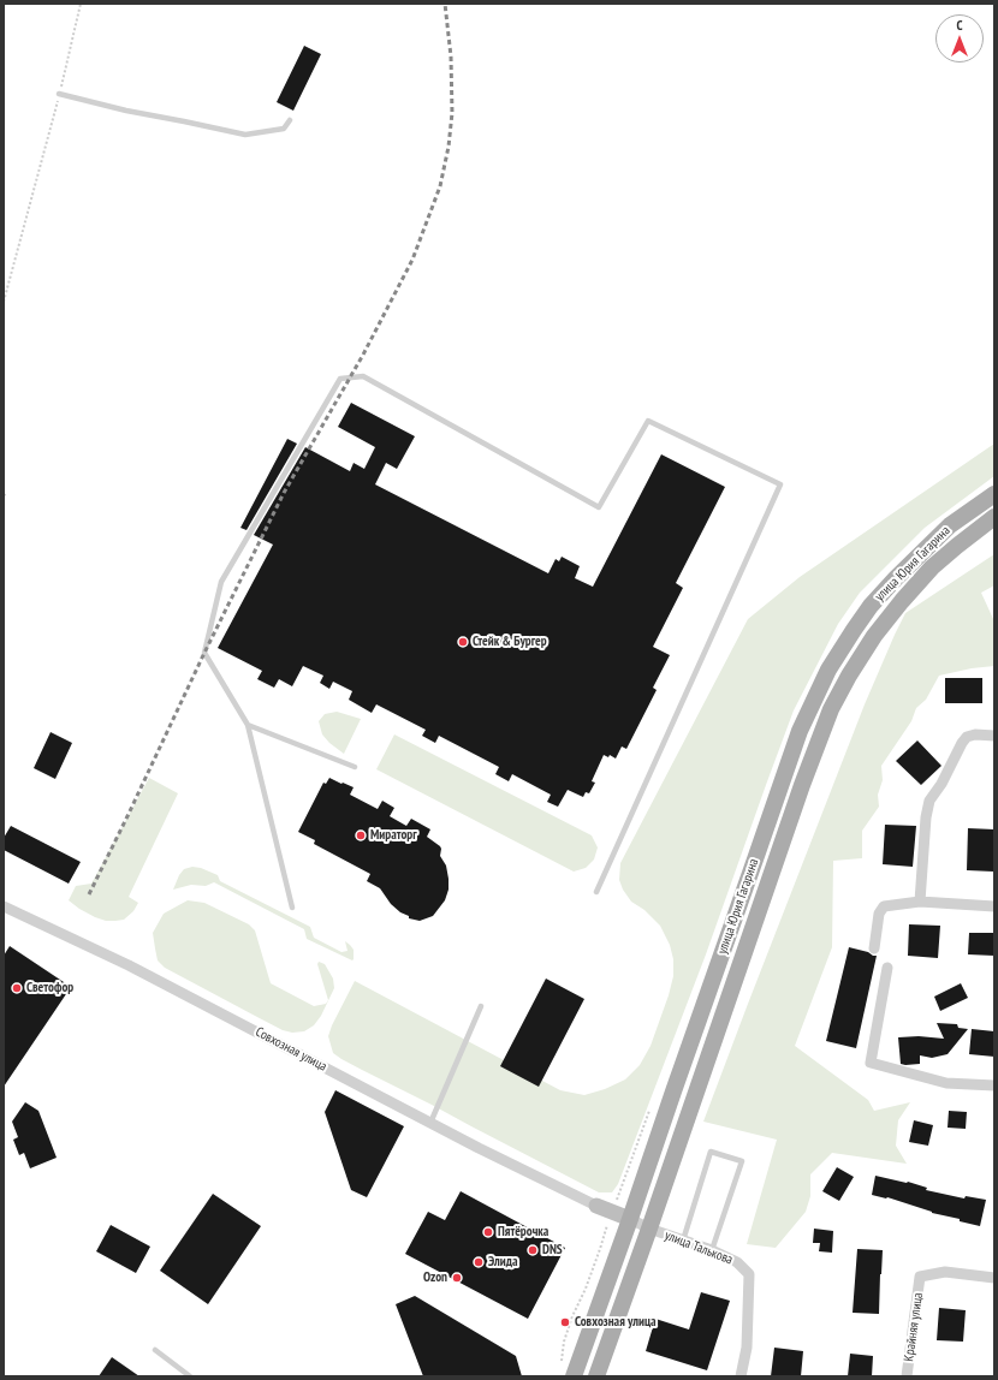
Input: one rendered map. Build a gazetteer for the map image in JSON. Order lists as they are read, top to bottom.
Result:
{
  "streets": {
    "main road": ["улица Юрия Гагарина"],
    "street": ["Совхозная улица", "улица Талькова", "Крайняя улица"]
  },
  "crossings": [
    ["улица Юрия Гагарина", "Совхозная улица"],
    ["улица Юрия Гагарина", "улица Талькова"],
    ["Совхозная улица", "улица Талькова"]
  ],
  "places": [
    "Стейк & Бургер",
    "Мираторг",
    "Светофор",
    "Пятёрочка",
    "DNS",
    "Элида",
    "Ozon",
    "Совхозная улица"
  ],
  "north": "top"
}
